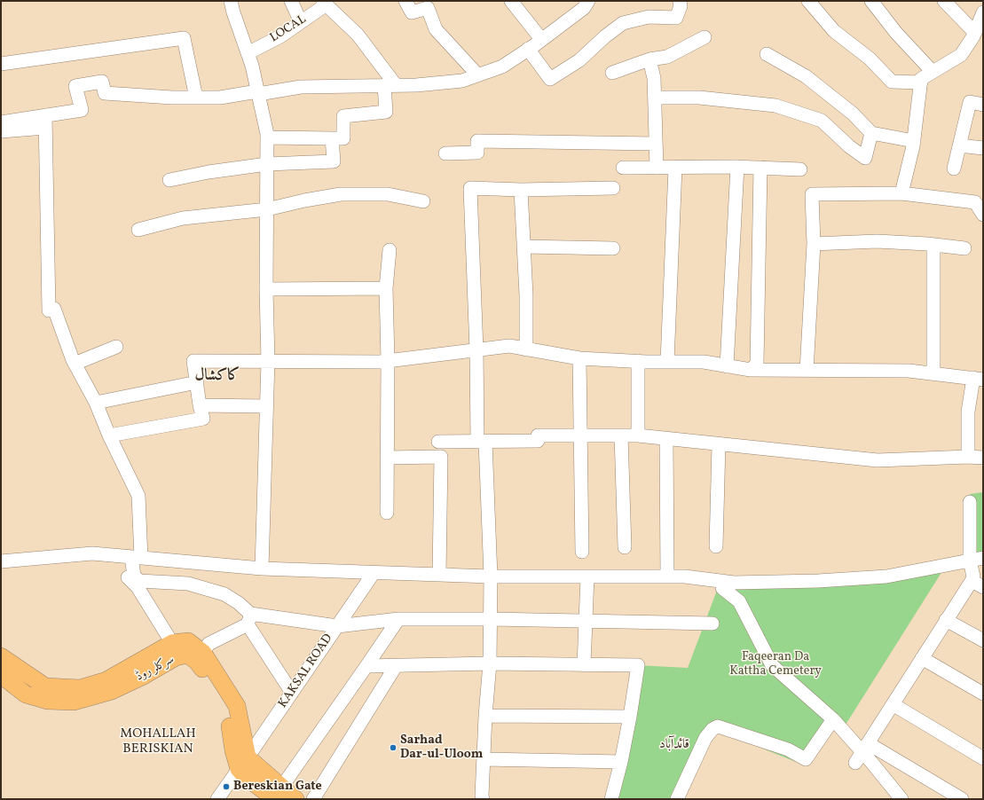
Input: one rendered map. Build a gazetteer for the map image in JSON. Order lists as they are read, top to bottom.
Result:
{
  "streets": {
    "main road": ["سرکلر روڈ"],
    "street": ["LOCAL", "KAKSAL ROAD"]
  },
  "districts": ["کاکشال", "MOHALLAH BERISKIAN", "قائدآباد"],
  "parks": ["Faqeeran Da Kattha Cemetery"],
  "places": ["Sarhad Dar-ul-Uloom", "Bereskian Gate"]
}
